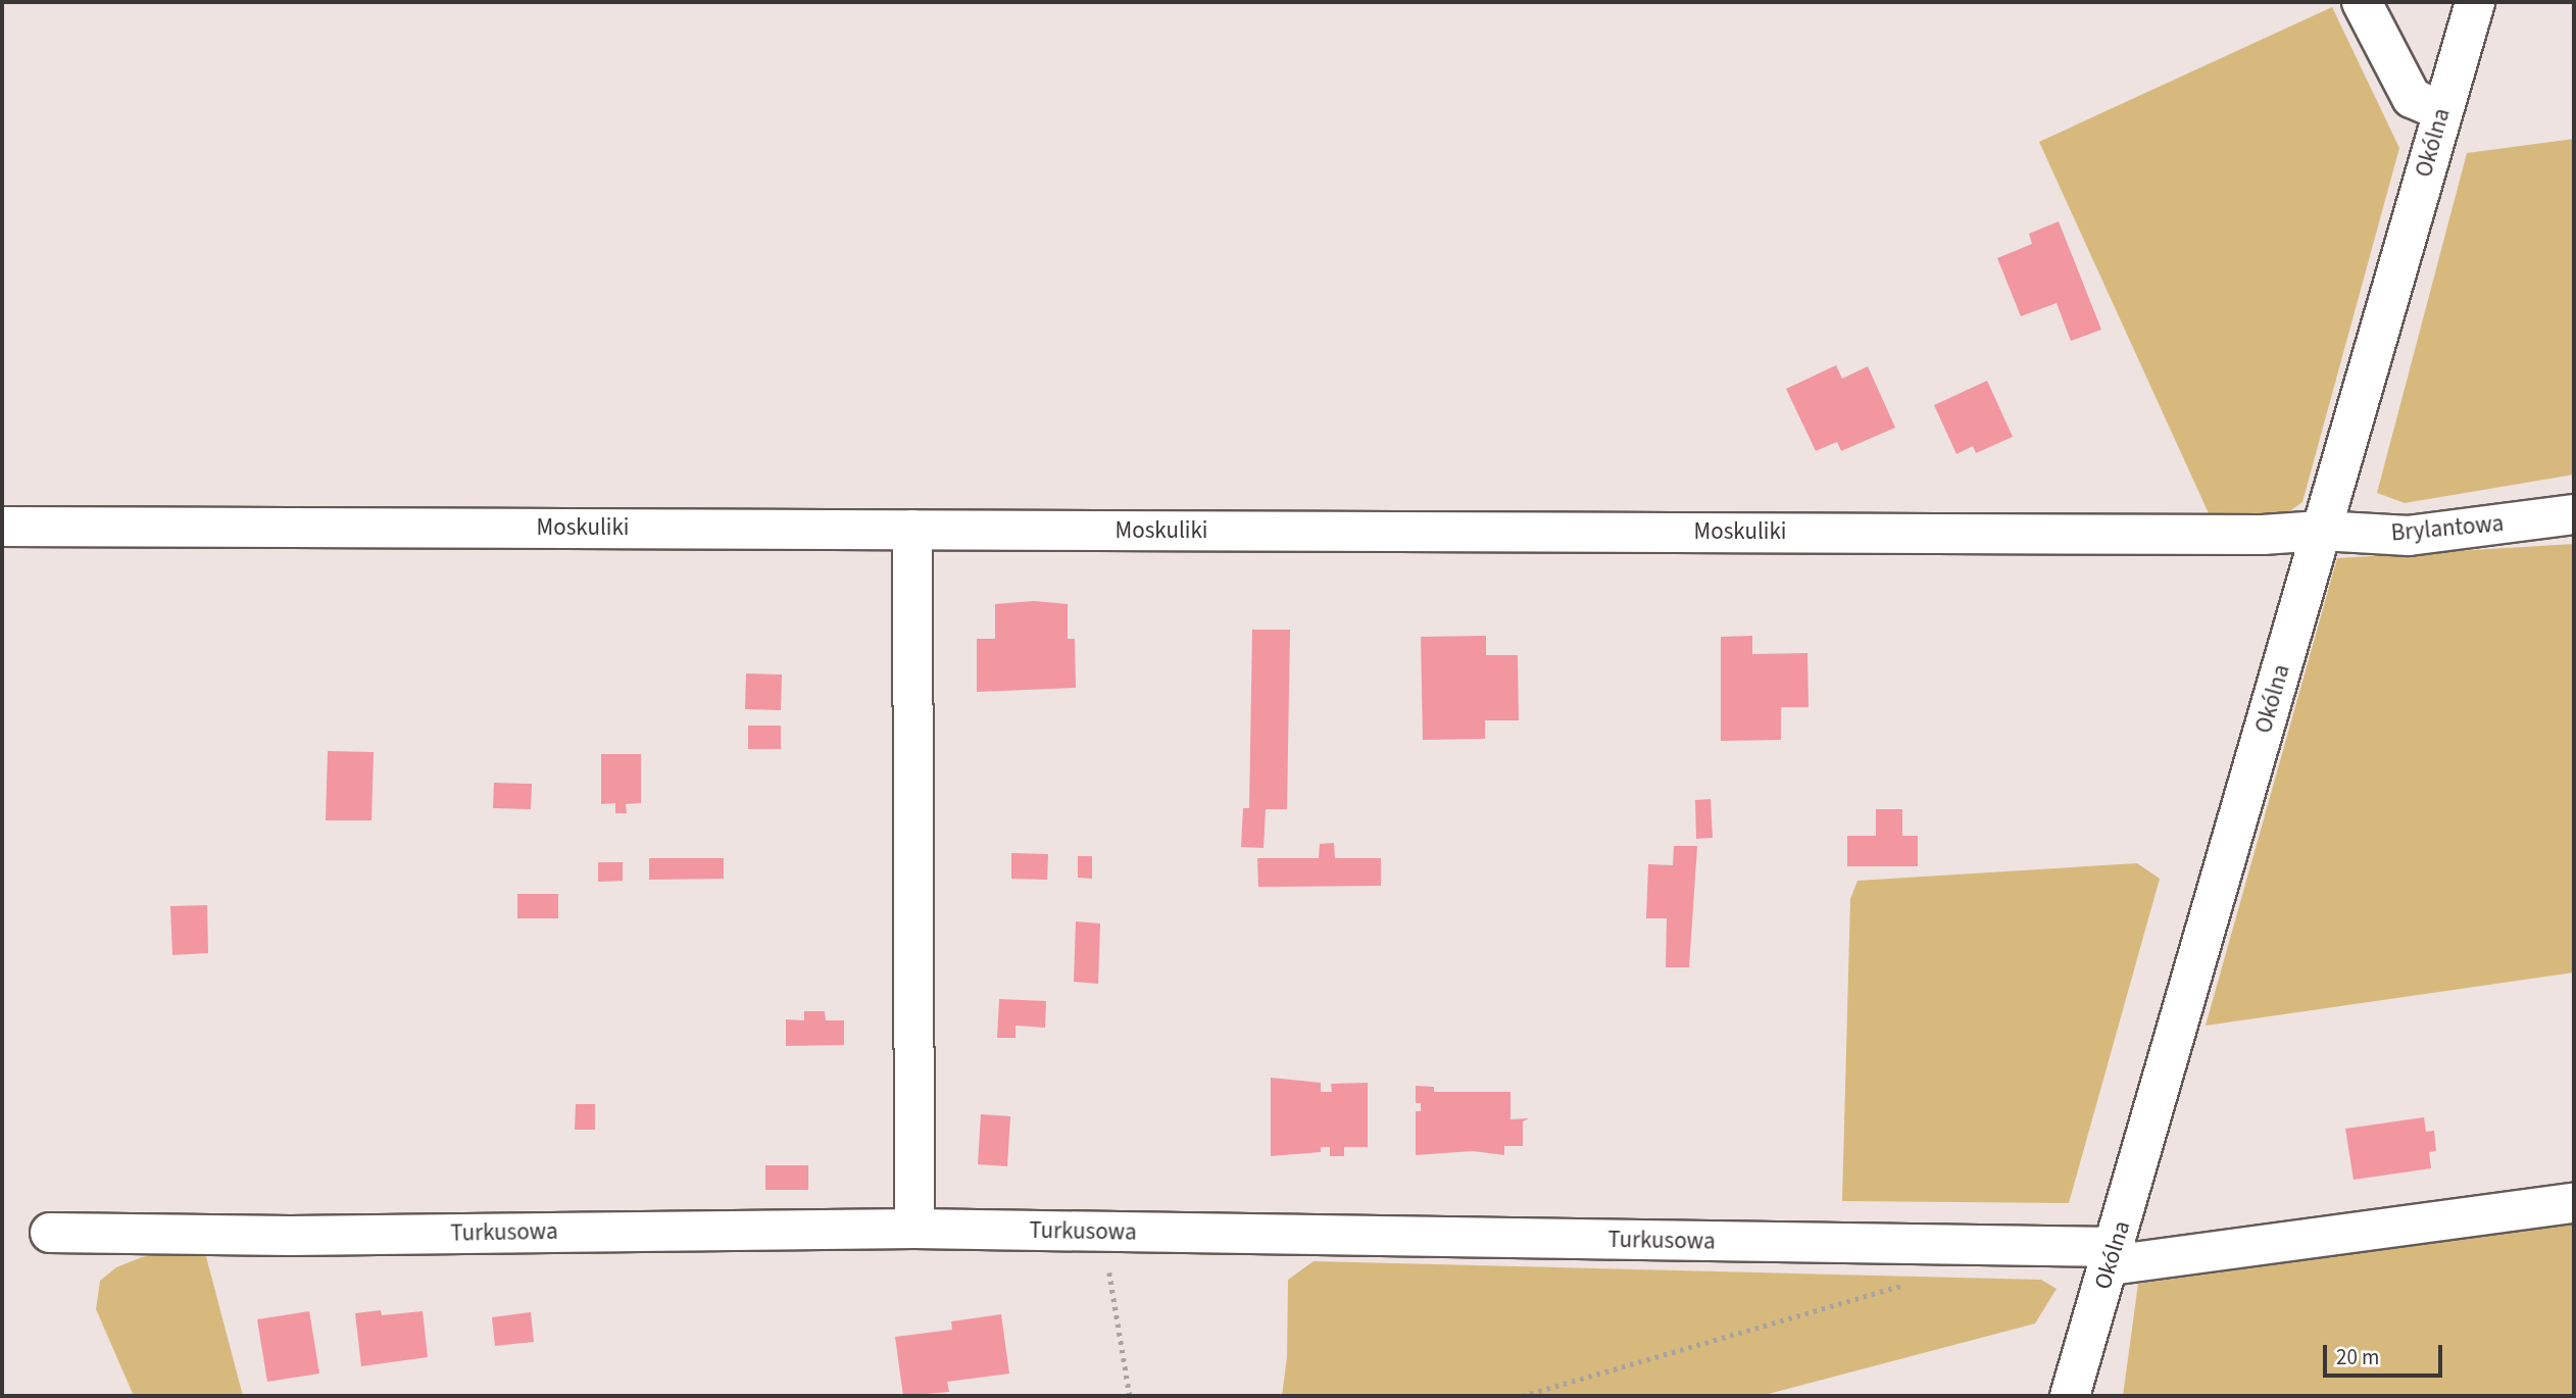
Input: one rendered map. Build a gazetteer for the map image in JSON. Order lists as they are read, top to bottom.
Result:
{
  "streets": {
    "street": [
      "Okólna",
      "Moskuliki",
      "Brylantowa",
      "Turkusowa"
    ]
  },
  "crossings": [
    ["Okólna", "Moskuliki"],
    ["Okólna", "Brylantowa"],
    ["Okólna", "Turkusowa"],
    ["Moskuliki", "Brylantowa"]
  ],
  "scale_bar": "20 m"
}
